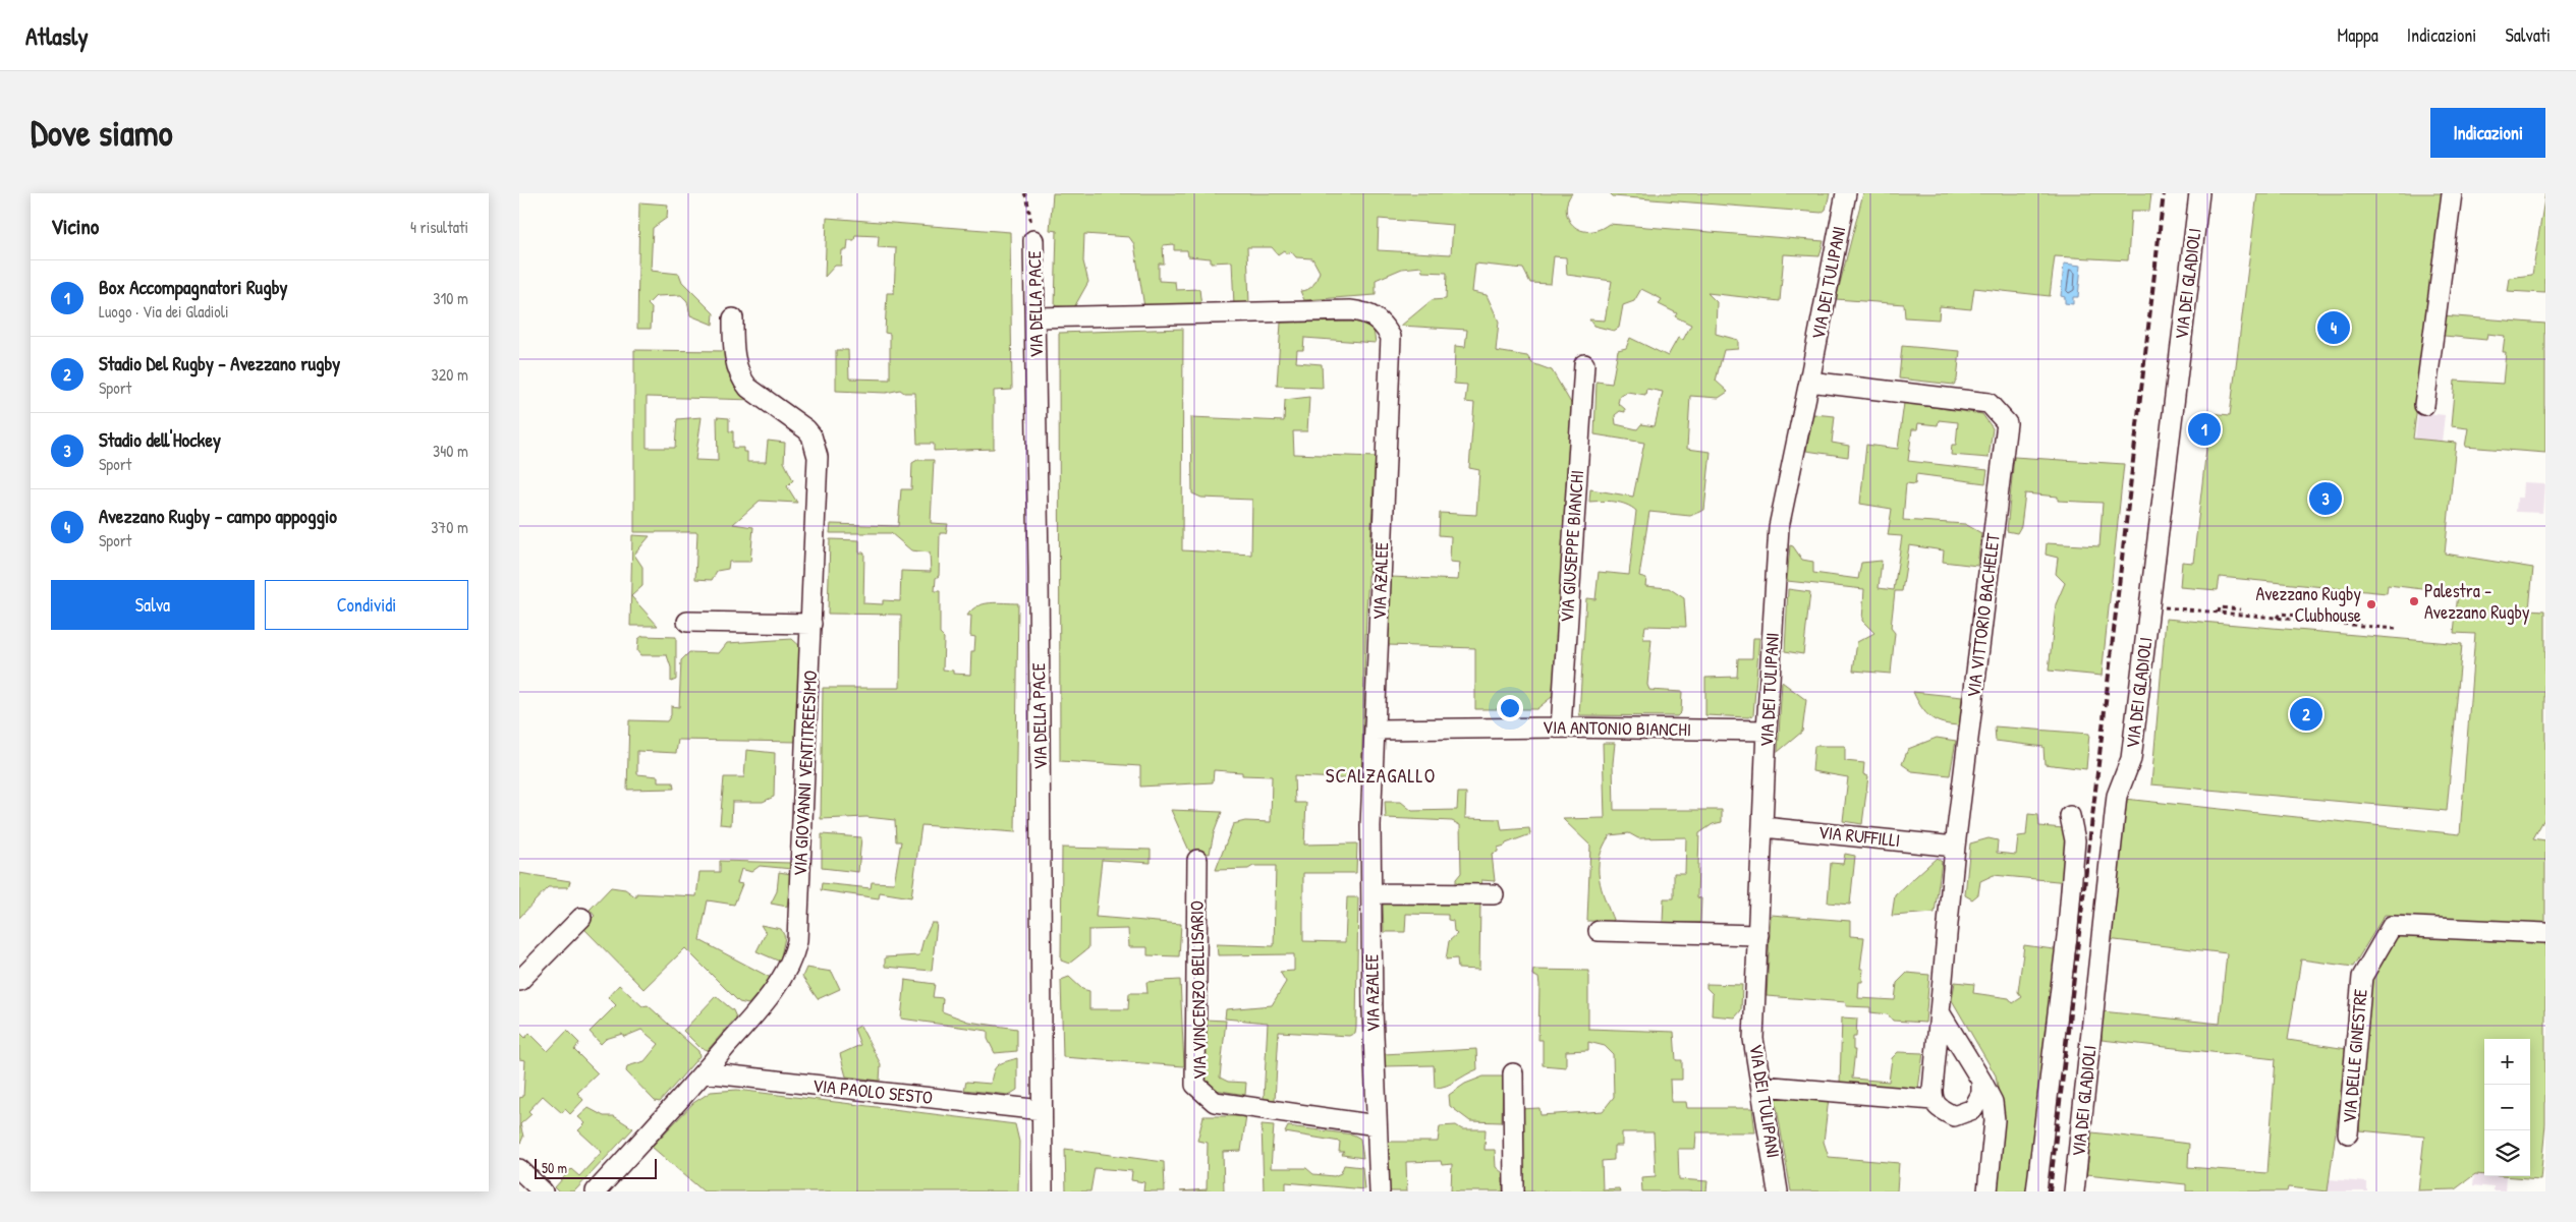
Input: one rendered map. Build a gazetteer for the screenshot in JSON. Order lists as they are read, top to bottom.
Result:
{
  "streets": {
    "street": [
      "VIA DEI TULIPANI",
      "VIA DEI GLADIOLI",
      "VIA DELLA PACE",
      "VIA GIUSEPPE BIANCHI",
      "VIA AZALEE",
      "VIA VITTORIO BACHELET",
      "VIA ANTONIO BIANCHI",
      "VIA GIOVANNI VENTITREESIMO",
      "VIA RUFFILLI",
      "VIA VINCENZO BELLISARIO",
      "VIA DELLE GINESTRE",
      "VIA PAOLO SESTO"
    ]
  },
  "crossings": [
    ["VIA DEI TULIPANI", "VIA VITTORIO BACHELET"],
    ["VIA DEI TULIPANI", "VIA ANTONIO BIANCHI"],
    ["VIA DEI TULIPANI", "VIA RUFFILLI"],
    ["VIA DELLA PACE", "VIA AZALEE"],
    ["VIA DELLA PACE", "VIA PAOLO SESTO"],
    ["VIA GIUSEPPE BIANCHI", "VIA ANTONIO BIANCHI"],
    ["VIA AZALEE", "VIA ANTONIO BIANCHI"],
    ["VIA AZALEE", "VIA VINCENZO BELLISARIO"],
    ["VIA VITTORIO BACHELET", "VIA RUFFILLI"],
    ["VIA GIOVANNI VENTITREESIMO", "VIA PAOLO SESTO"]
  ],
  "districts": ["SCALZAGALLO"],
  "places": ["Palestra - Avezzano Rugby", "Avezzano Rugby Clubhouse"],
  "scale_bar": "50 m",
  "page": {
    "header": "Atlasly",
    "nav": ["Mappa", "Indicazioni", "Salvati"],
    "buttons": [
      "Indicazioni",
      ["Salva", "Condividi"]
    ],
    "title": "Dove siamo",
    "heading": ["Vicino", "4 risultati"],
    "list": [
      {
        "mark": "1",
        "name": "Box Accompagnatori Rugby",
        "note": "Luogo · Via dei Gladioli",
        "value": "310 m"
      },
      {
        "mark": "2",
        "name": "Stadio Del Rugby - Avezzano rugby",
        "note": "Sport",
        "value": "320 m"
      },
      {
        "mark": "3",
        "name": "Stadio dell'Hockey",
        "note": "Sport",
        "value": "340 m"
      },
      {
        "mark": "4",
        "name": "Avezzano Rugby - campo appoggio",
        "note": "Sport",
        "value": "370 m"
      }
    ],
    "pins": [
      "4",
      "1",
      "3",
      "2"
    ],
    "map_buttons": ["+", "−"],
    "scale": "50 m"
  }
}
